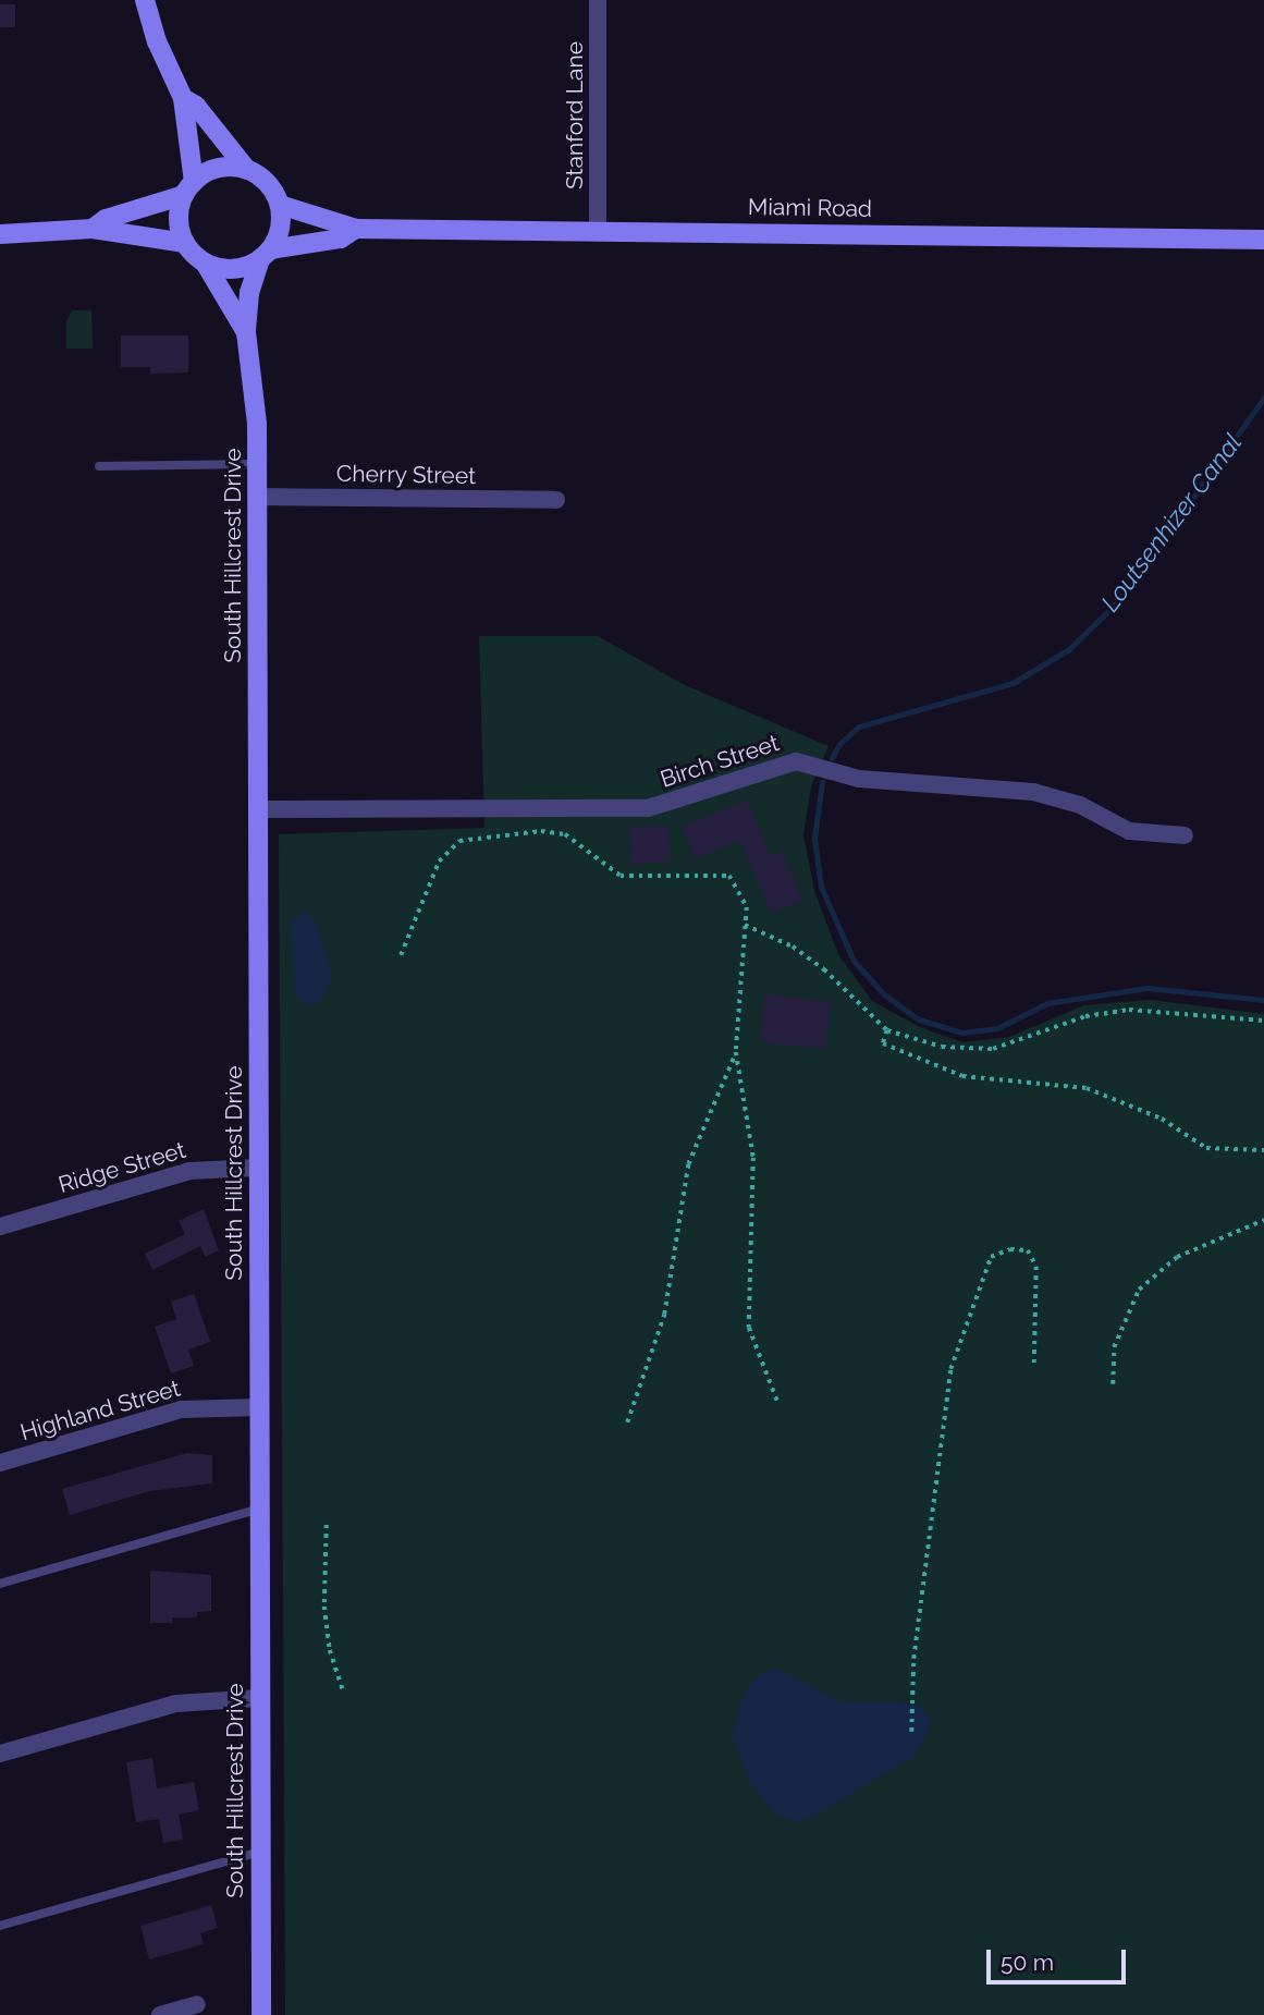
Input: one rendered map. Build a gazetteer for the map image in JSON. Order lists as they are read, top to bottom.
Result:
{
  "streets": {
    "street": [
      "Stanford Lane",
      "Miami Road",
      "Cherry Street",
      "South Hillcrest Drive",
      "Birch Street",
      "Ridge Street",
      "Highland Street"
    ]
  },
  "crossings": [
    ["Stanford Lane", "Miami Road"],
    ["Miami Road", "South Hillcrest Drive"],
    ["Cherry Street", "South Hillcrest Drive"],
    ["South Hillcrest Drive", "Birch Street"],
    ["South Hillcrest Drive", "Ridge Street"],
    ["South Hillcrest Drive", "Highland Street"]
  ],
  "water": ["Loutsenhizer Canal"],
  "scale_bar": "50 m"
}
